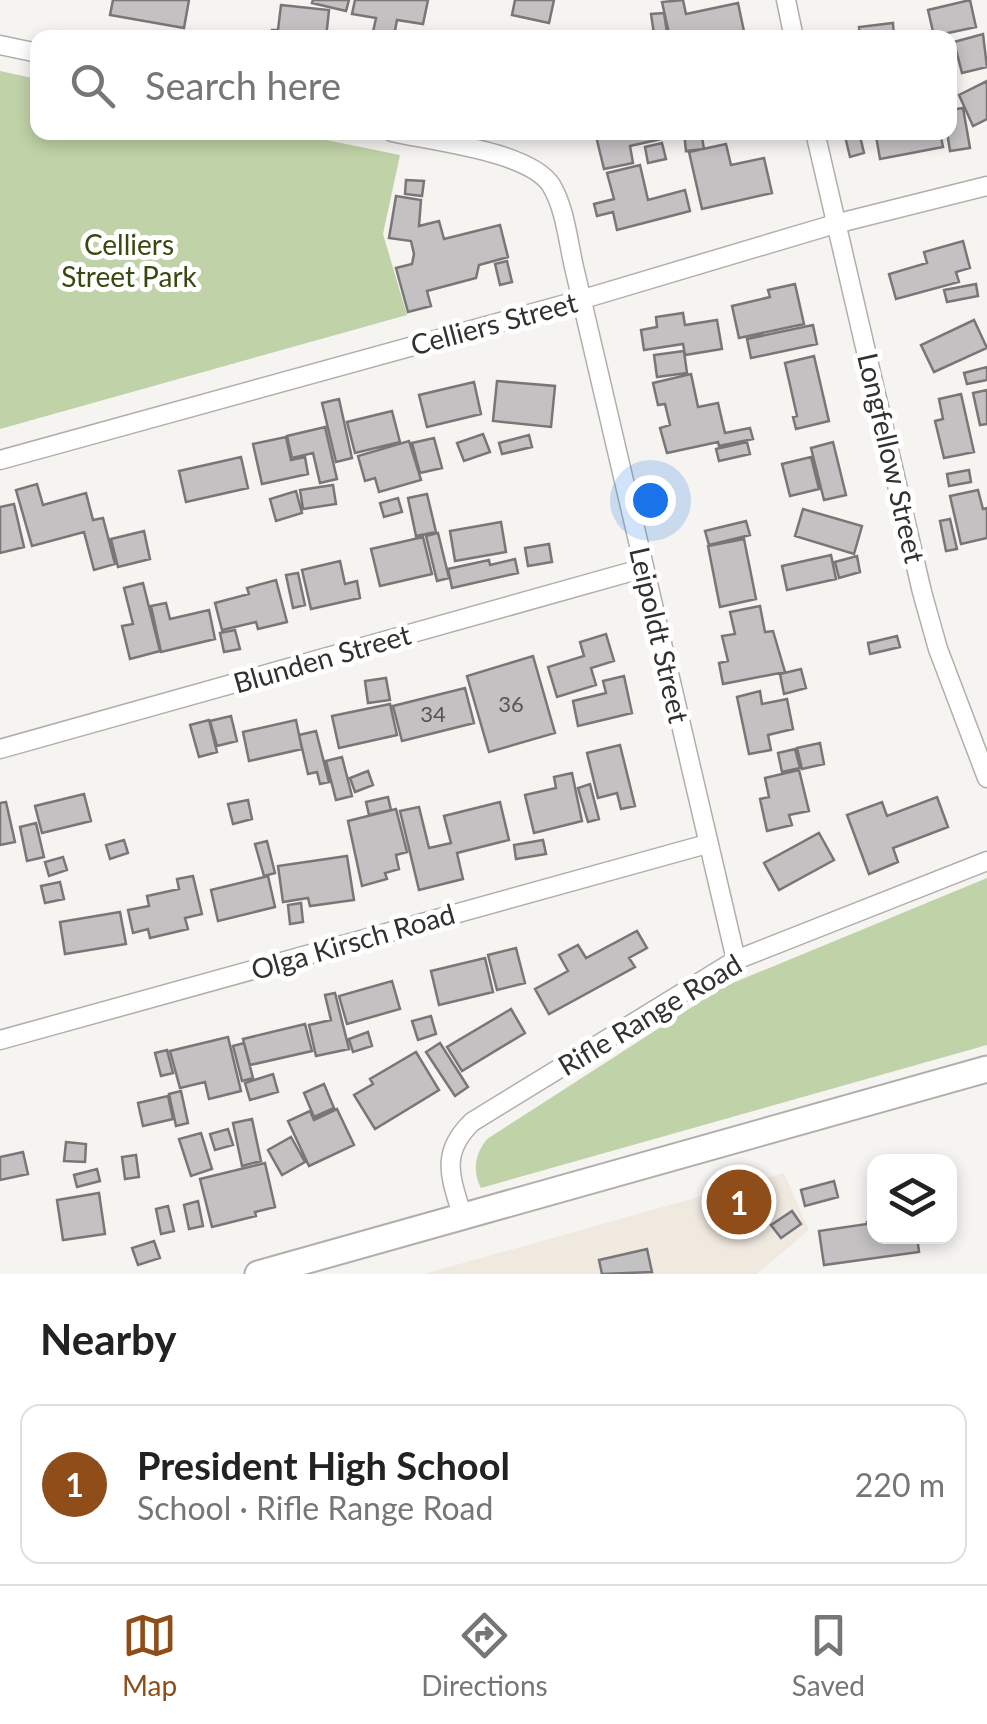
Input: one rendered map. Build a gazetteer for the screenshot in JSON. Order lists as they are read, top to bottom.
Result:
{
  "streets": {
    "street": [
      "Celliers Street",
      "Longfellow Street",
      "Leipoldt Street",
      "Blunden Street",
      "Olga Kirsch Road",
      "Rifle Range Road"
    ]
  },
  "crossings": [
    ["Celliers Street", "Longfellow Street"],
    ["Celliers Street", "Leipoldt Street"],
    ["Leipoldt Street", "Blunden Street"],
    ["Leipoldt Street", "Olga Kirsch Road"],
    ["Leipoldt Street", "Rifle Range Road"]
  ],
  "parks": ["Celliers Street Park"],
  "house_numbers": ["36", "34"],
  "page": {
    "search": "Search here",
    "pins": "1",
    "heading": "Nearby",
    "list": [
      {
        "mark": "1",
        "name": "President High School",
        "note": "School · Rifle Range Road",
        "value": "220 m"
      }
    ],
    "nav": ["Map", "Directions", "Saved"]
  }
}
